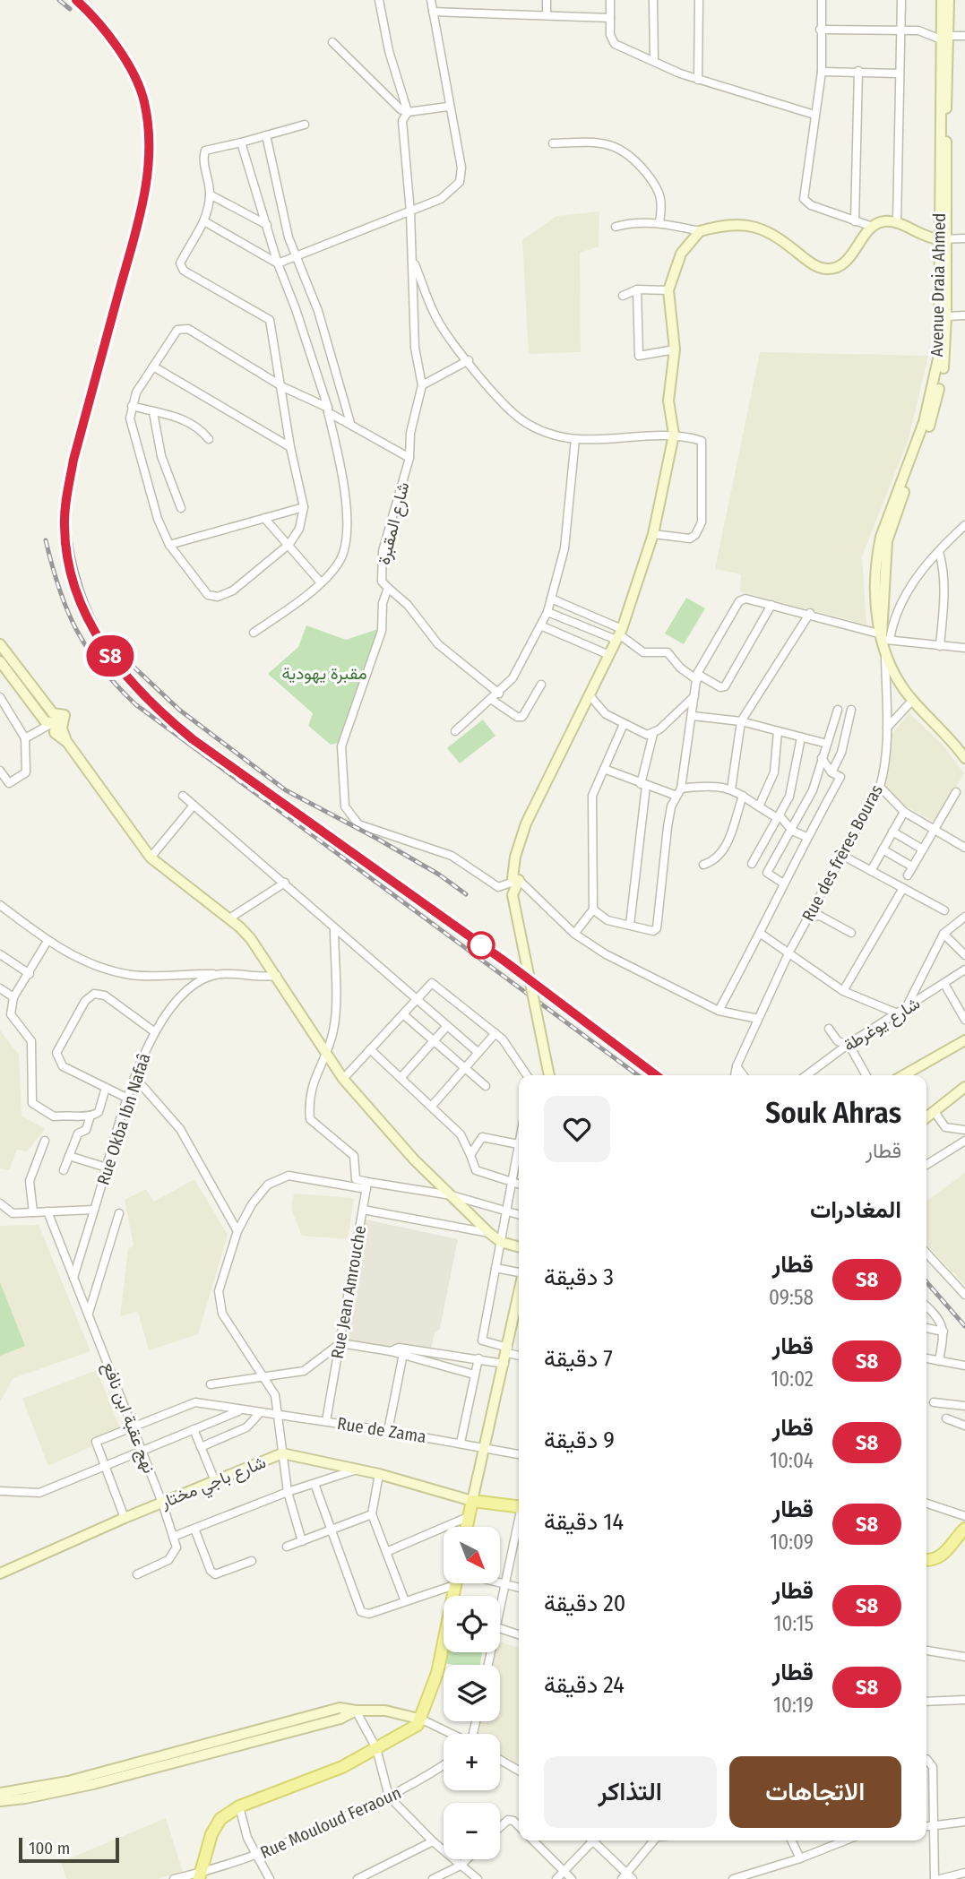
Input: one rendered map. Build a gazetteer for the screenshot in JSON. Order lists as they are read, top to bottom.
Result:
{
  "streets": {
    "street": [
      "Avenue Draia Ahmed",
      "شارع المقبرة",
      "Rue des frères Bouras",
      "شارع يوغرطة",
      "Rue Okba Ibn Nafaâ",
      "Rue Jean Amrouche",
      "نهج عقبة ابن نافع",
      "Rue de Zama",
      "شارع باجي مختار",
      "Rue Mouloud Feraoun"
    ]
  },
  "crossings": [
    ["Avenue Draia Ahmed", "Rue des frères Bouras"],
    ["Rue Okba Ibn Nafaâ", "نهج عقبة ابن نافع"],
    ["Rue Jean Amrouche", "Rue de Zama"],
    ["نهج عقبة ابن نافع", "Rue de Zama"],
    ["نهج عقبة ابن نافع", "شارع باجي مختار"]
  ],
  "parks": ["مقبرة يهودية"],
  "scale_bar": "100 m",
  "north": "bottom right",
  "page": {
    "on_map": "S8",
    "heading": [
      ["Souk Ahras", "قطار"],
      "المغادرات"
    ],
    "list": [
      {
        "mark": "S8",
        "name": "قطار",
        "note": "09:58",
        "value": "3 دقيقة"
      },
      {
        "mark": "S8",
        "name": "قطار",
        "note": "10:02",
        "value": "7 دقيقة"
      },
      {
        "mark": "S8",
        "name": "قطار",
        "note": "10:04",
        "value": "9 دقيقة"
      },
      {
        "mark": "S8",
        "name": "قطار",
        "note": "10:09",
        "value": "14 دقيقة"
      },
      {
        "mark": "S8",
        "name": "قطار",
        "note": "10:15",
        "value": "20 دقيقة"
      },
      {
        "mark": "S8",
        "name": "قطار",
        "note": "10:19",
        "value": "24 دقيقة"
      }
    ],
    "map_buttons": ["+", "−"],
    "buttons": ["الاتجاهات", "التذاكر"],
    "scale": "100 m"
  }
}
